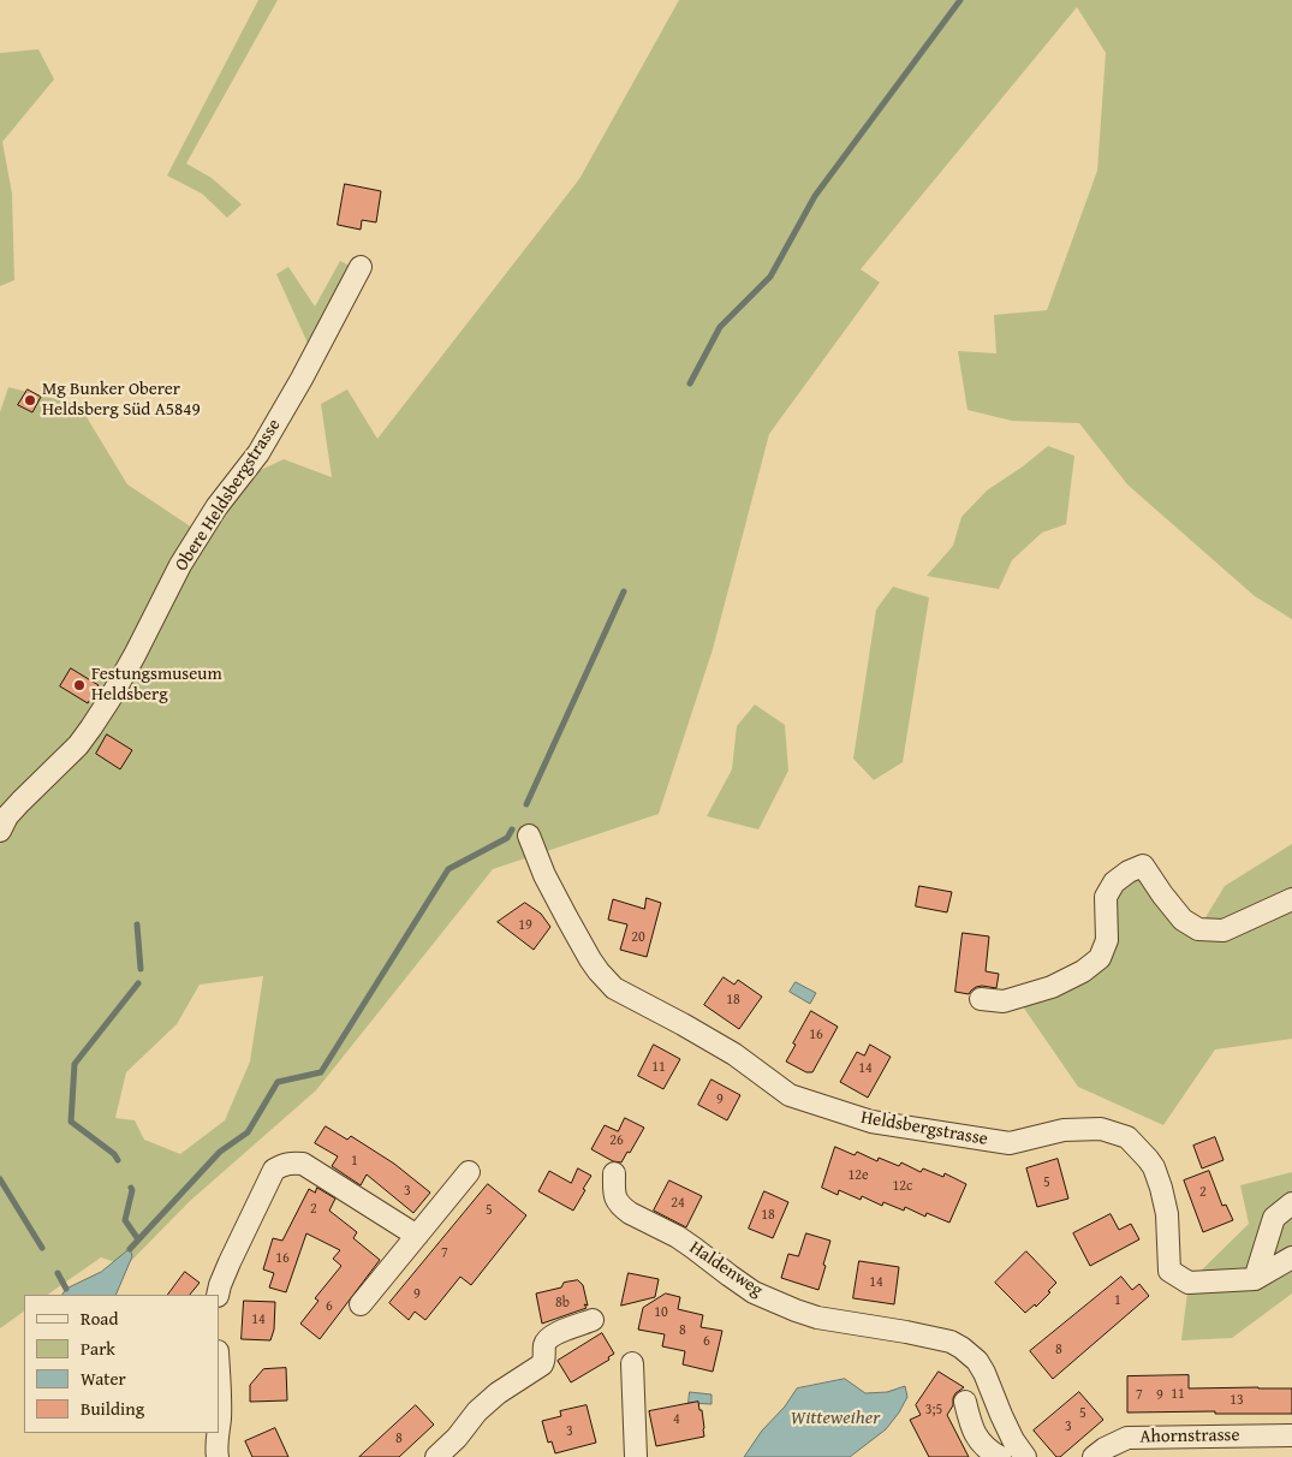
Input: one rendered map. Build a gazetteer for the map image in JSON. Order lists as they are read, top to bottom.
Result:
{
  "streets": {
    "street": [
      "Obere Heldsbergstrasse",
      "Heldsbergstrasse",
      "Haldenweg",
      "Ahornstrasse"
    ]
  },
  "water": ["Witteweiher"],
  "places": ["Mg Bunker Oberer Heldsberg Süd A5849", "Festungsmuseum Heldsberg"],
  "house_numbers": [
    "19",
    "20",
    "18",
    "16",
    "11",
    "14",
    "9",
    "26",
    "1",
    "12e",
    "5",
    "12c",
    "3",
    "2",
    "24",
    "2",
    "5",
    "18",
    "7",
    "16",
    "14",
    "9",
    "1",
    "8b",
    "6",
    "10",
    "14",
    "8",
    "6",
    "8",
    "11",
    "7",
    "9",
    "13",
    "3;5",
    "5",
    "4",
    "3",
    "3",
    "8"
  ],
  "legend": [
    "Road",
    "Park",
    "Water",
    "Building"
  ]
}
